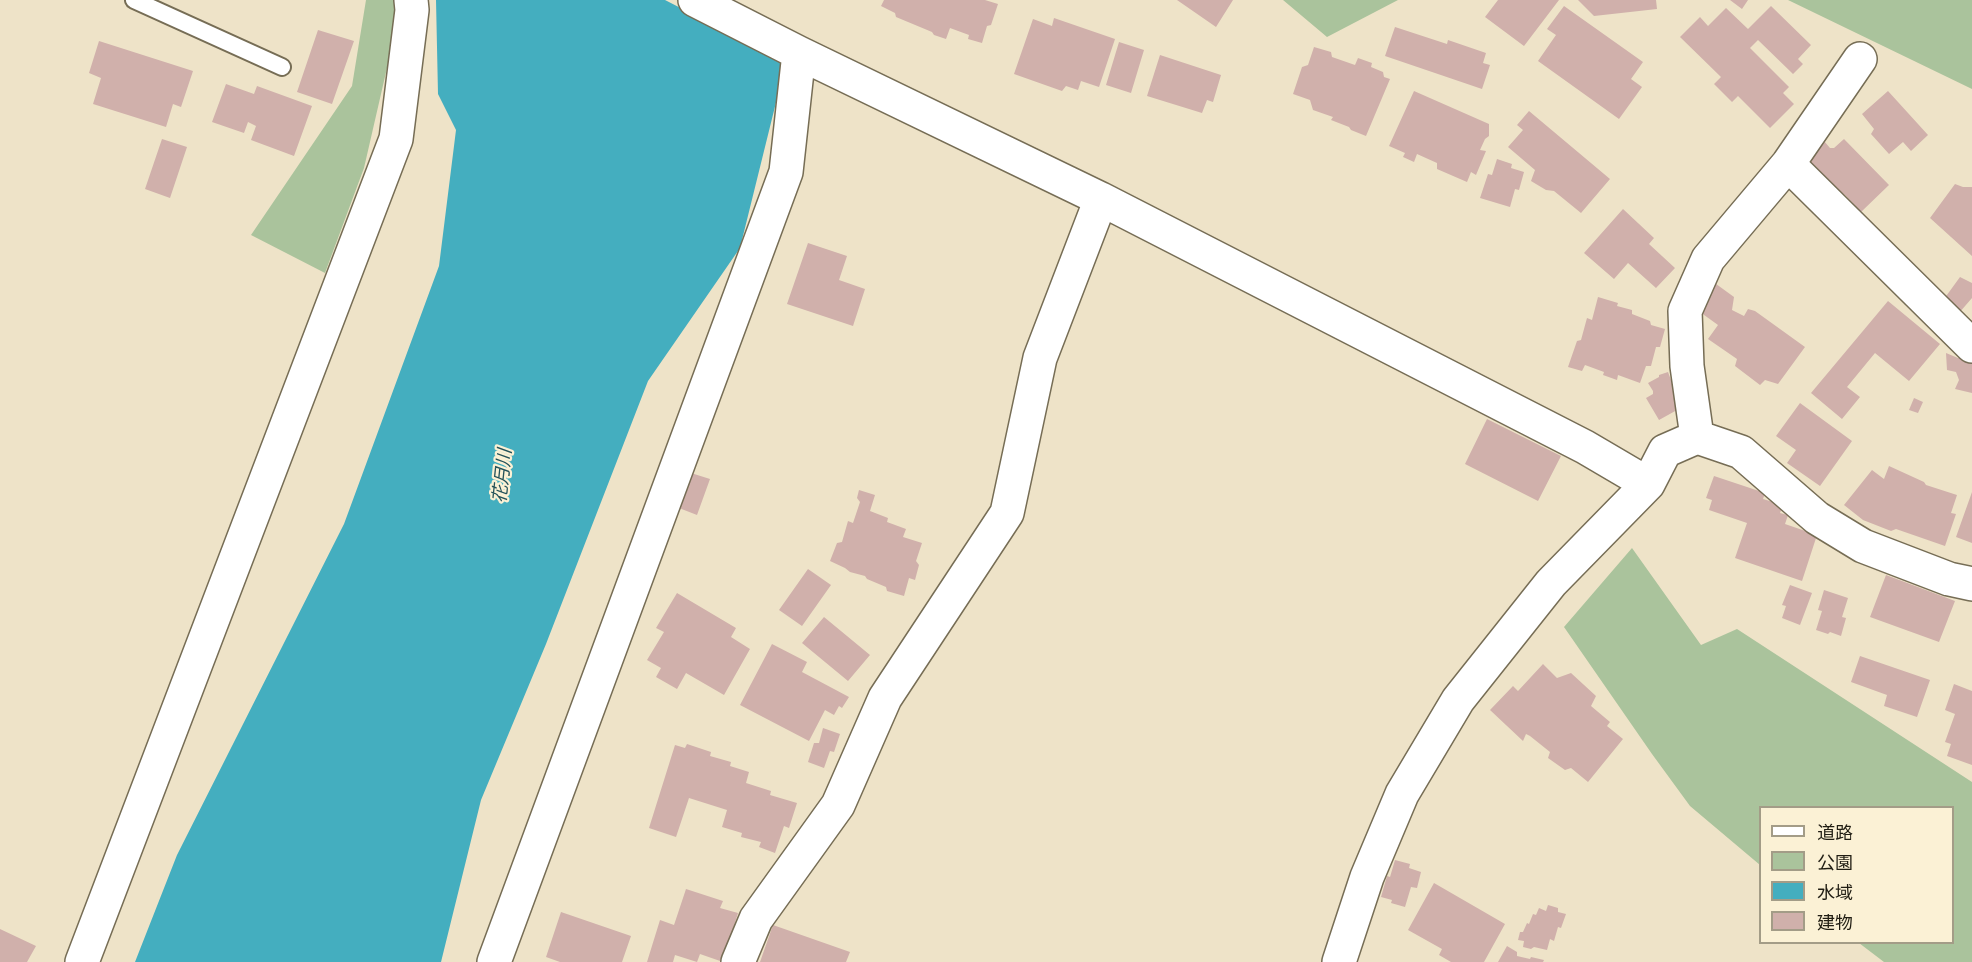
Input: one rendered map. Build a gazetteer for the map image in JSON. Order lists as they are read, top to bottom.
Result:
{
  "water": ["花月川"],
  "legend": [
    "道路",
    "公園",
    "水域",
    "建物"
  ]
}
